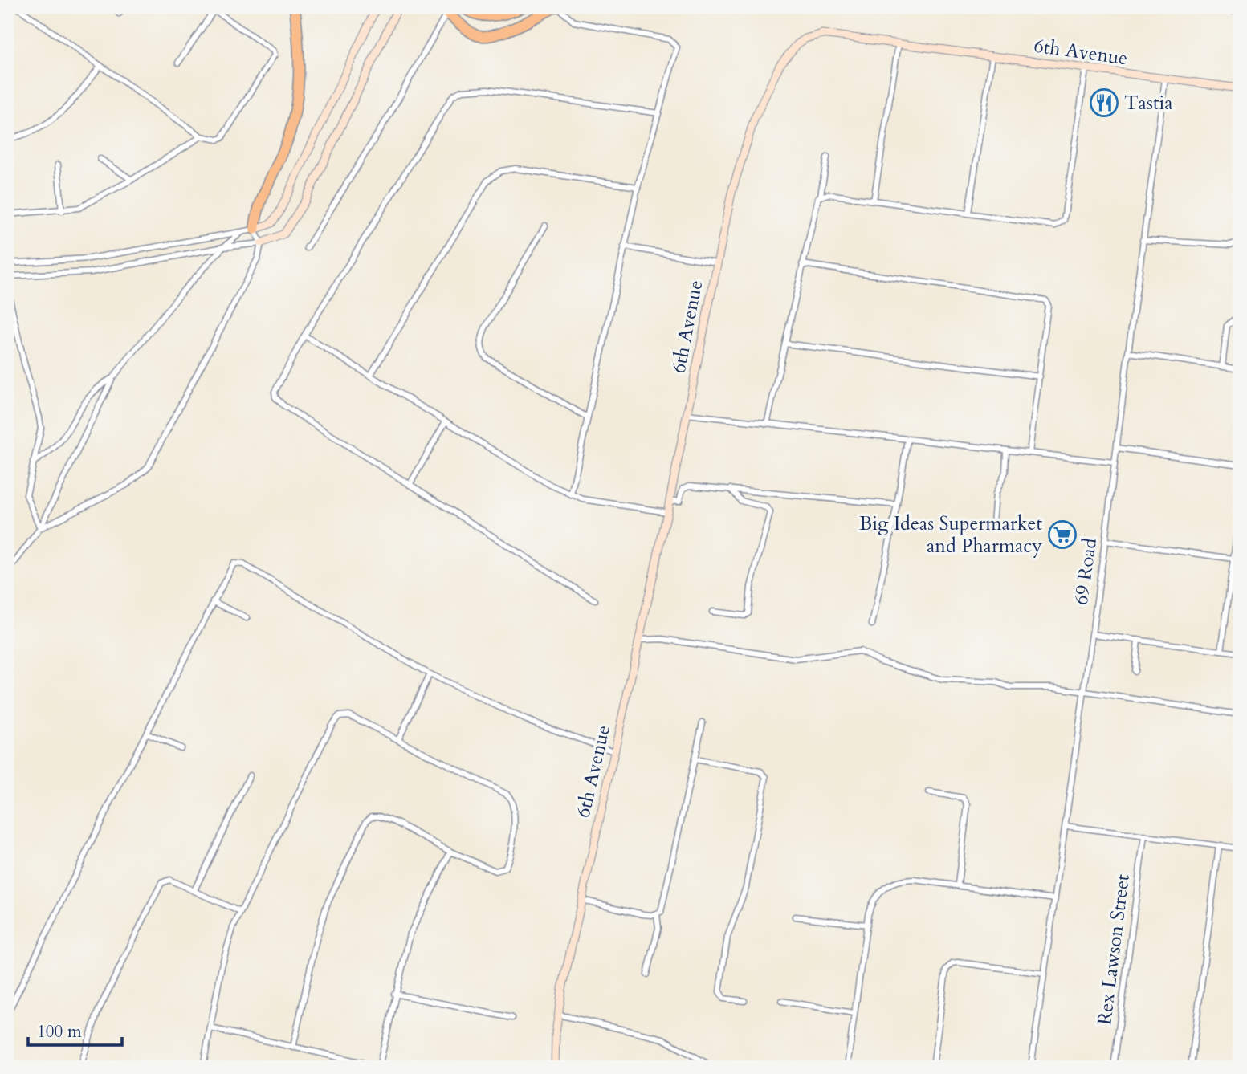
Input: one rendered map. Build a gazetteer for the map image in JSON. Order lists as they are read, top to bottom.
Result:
{
  "streets": {
    "street": ["6th Avenue", "69 Road", "Rex Lawson Street"]
  },
  "crossings": [
    ["6th Avenue", "69 Road"]
  ],
  "places": {
    "restaurant": ["Tastia"],
    "supermarket": ["Big Ideas Supermarket and Pharmacy"]
  },
  "scale_bar": "100 m"
}
